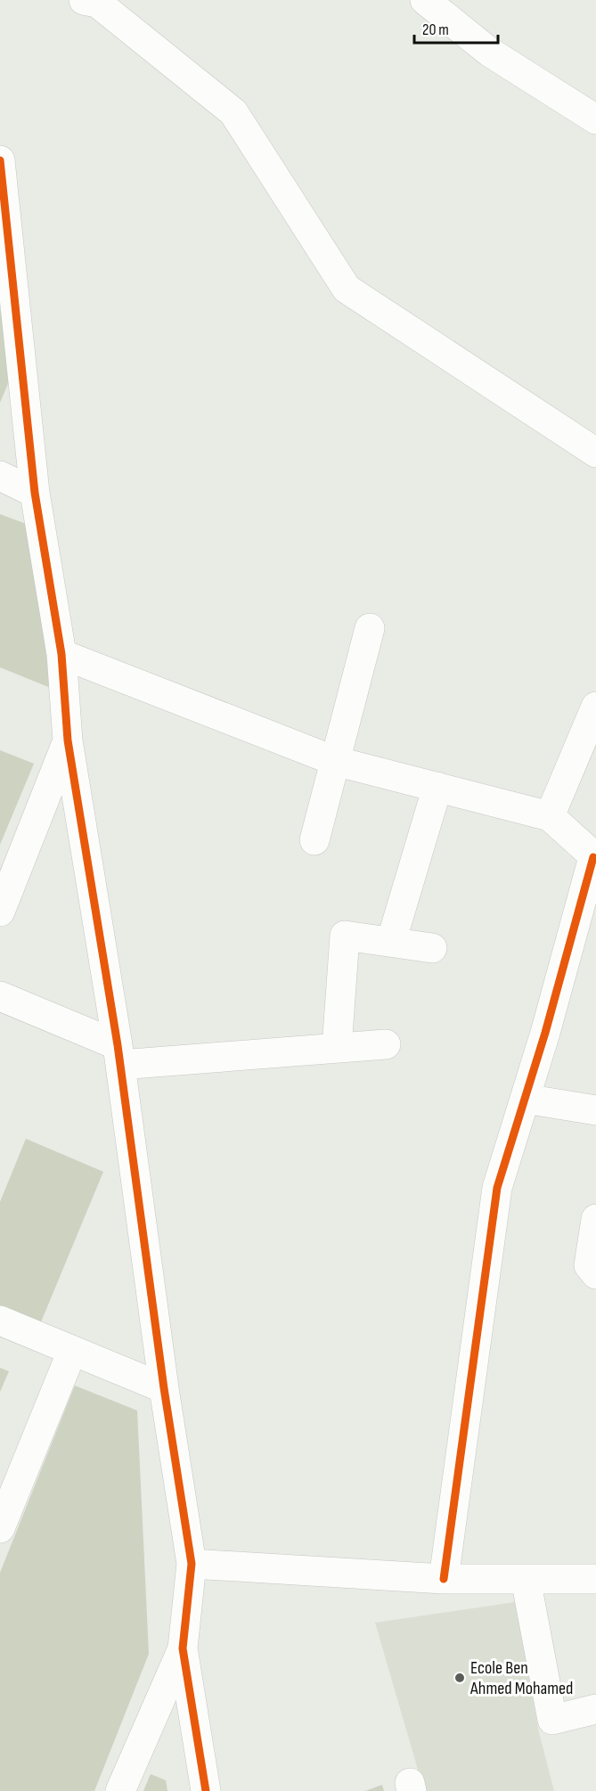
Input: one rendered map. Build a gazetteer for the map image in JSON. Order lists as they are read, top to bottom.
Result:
{
  "places": ["Ecole Ben Ahmed Mohamed"],
  "scale_bar": "20 m"
}
